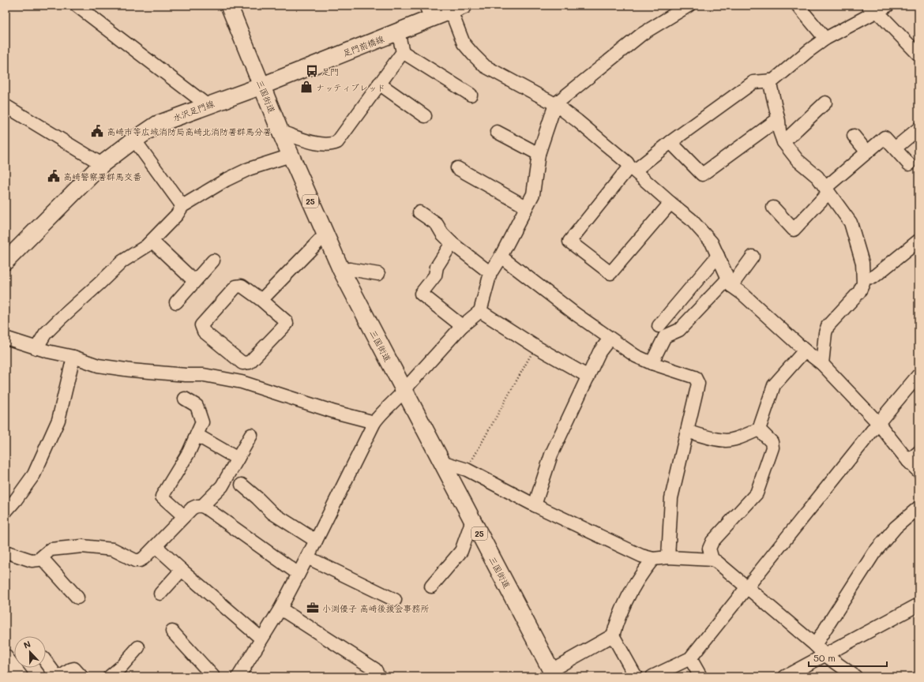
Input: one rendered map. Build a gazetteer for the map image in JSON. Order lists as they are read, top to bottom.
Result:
{
  "streets": {
    "main road": [
      "足門前橋線",
      "三国街道",
      "水沢足門線",
      "25"
    ]
  },
  "crossings": [
    ["足門前橋線", "三国街道"],
    ["足門前橋線", "水沢足門線"],
    ["三国街道", "水沢足門線"]
  ],
  "places": {
    "bus stop": ["足門"],
    "shop": ["ナッティブレッド"],
    "public building": ["高崎市等広域消防局高崎北消防署群馬分署", "高崎警察署群馬交番"],
    "office": ["小渕優子 高崎後援会事務所"]
  },
  "scale_bar": "50 m",
  "north": "top"
}
